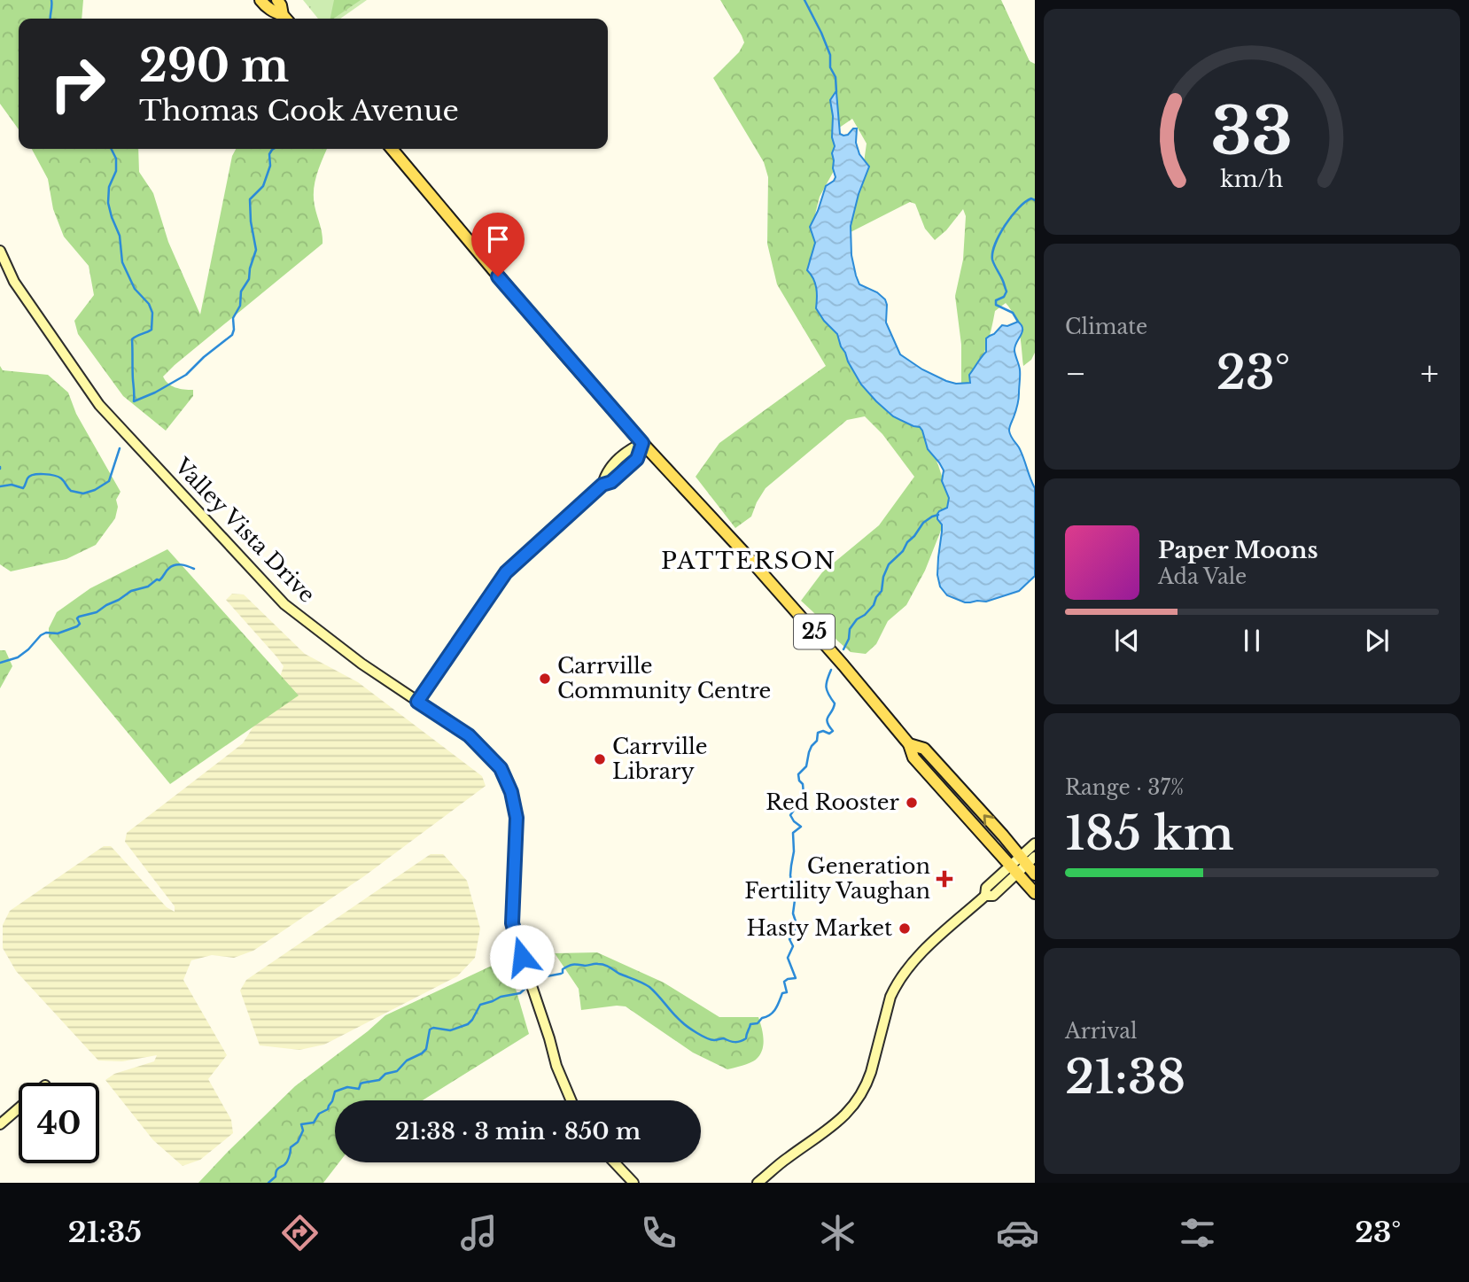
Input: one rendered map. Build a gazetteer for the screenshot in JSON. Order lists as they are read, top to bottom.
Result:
{
  "streets": {
    "main road": ["25"],
    "street": ["Valley Vista Drive"]
  },
  "districts": ["PATTERSON"],
  "places": {
    "other": [
      "Carrville Community Centre",
      "Carrville Library",
      "Red Rooster",
      "Hasty Market"
    ],
    "health": ["Generation Fertility Vaughan"]
  },
  "page": {
    "turn": ["290 m", "Thomas Cook Avenue"],
    "tile": [
      "Climate",
      ["Range · 37%", "185 km"],
      ["Arrival", "21:38"]
    ],
    "heat": ["−", "23°", "+"],
    "song": ["Paper Moons", "Ada Vale"],
    "limit": "40",
    "trip": "21:38 · 3 min · 850 m",
    "tabs": ["21:35", "23°"],
    "gauge": ["33", "km/h"]
  }
}
